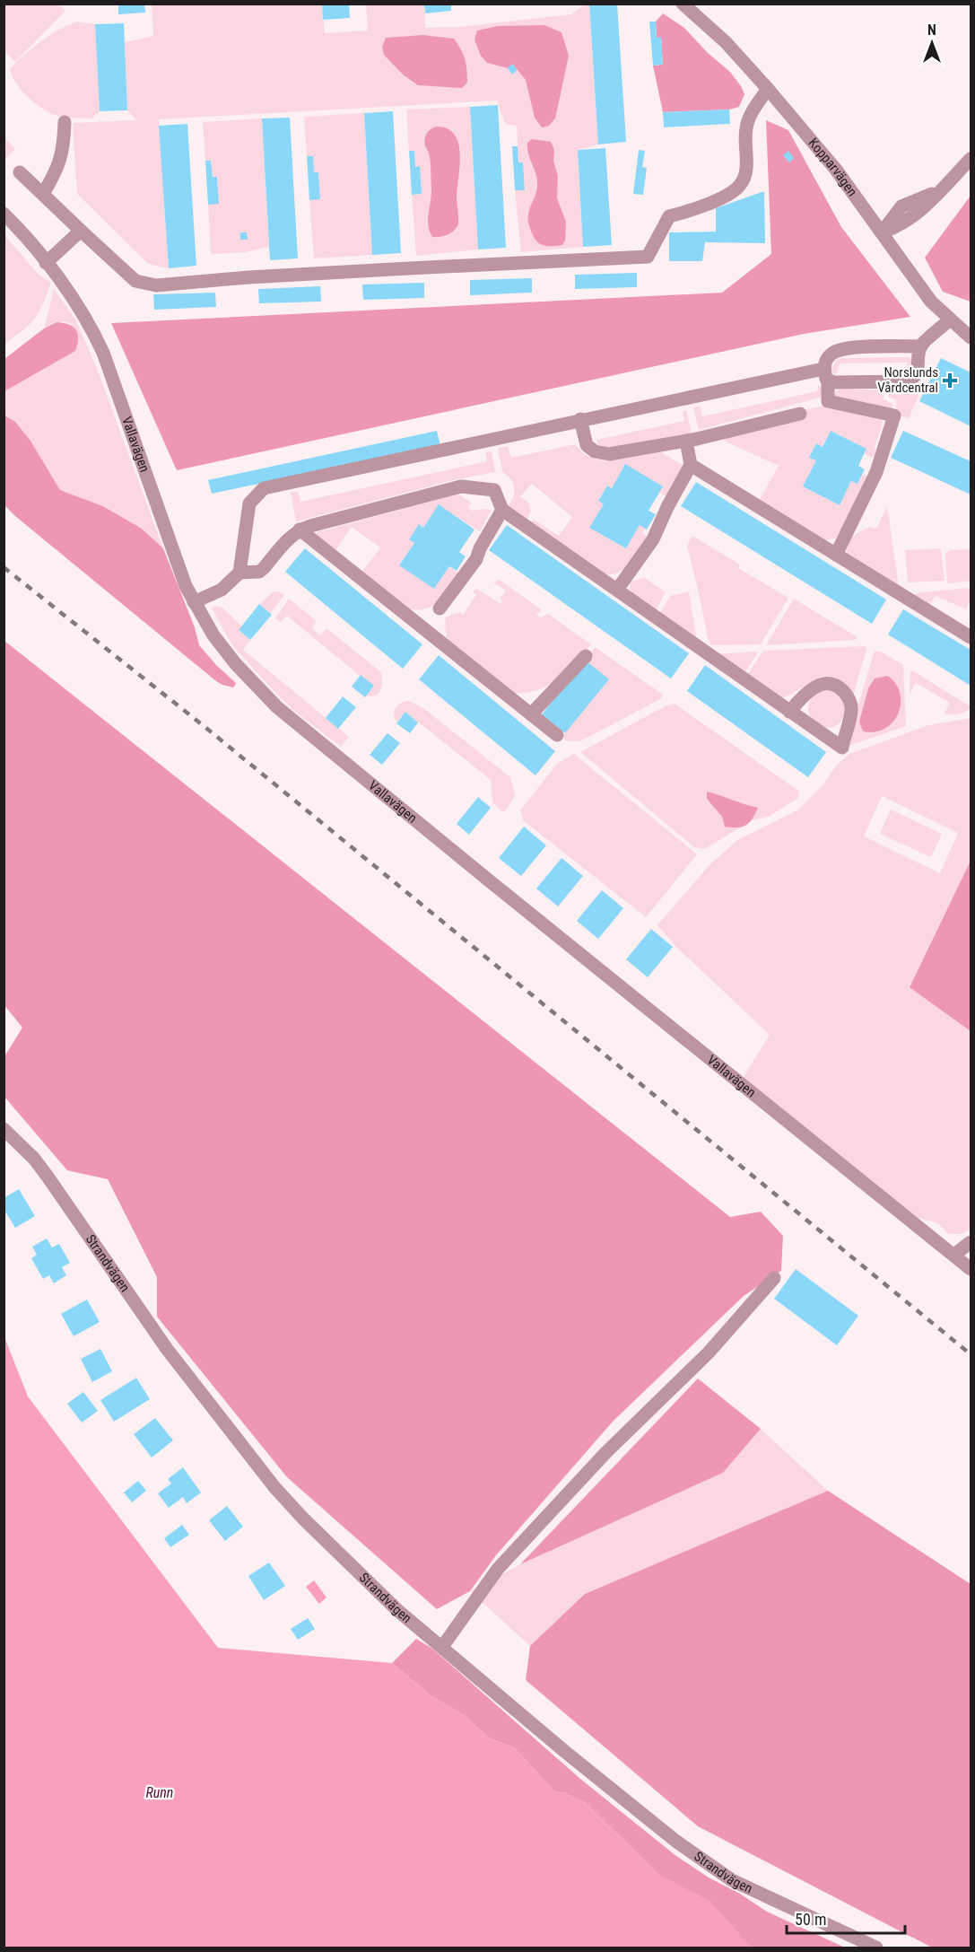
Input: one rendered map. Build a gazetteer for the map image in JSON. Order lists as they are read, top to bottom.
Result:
{
  "streets": {
    "street": ["Kopparvägen", "Vallavägen", "Strandvägen"]
  },
  "water": ["Runn"],
  "places": {
    "health": ["Norslunds Vårdcentral"]
  },
  "scale_bar": "50 m",
  "north": "top"
}
